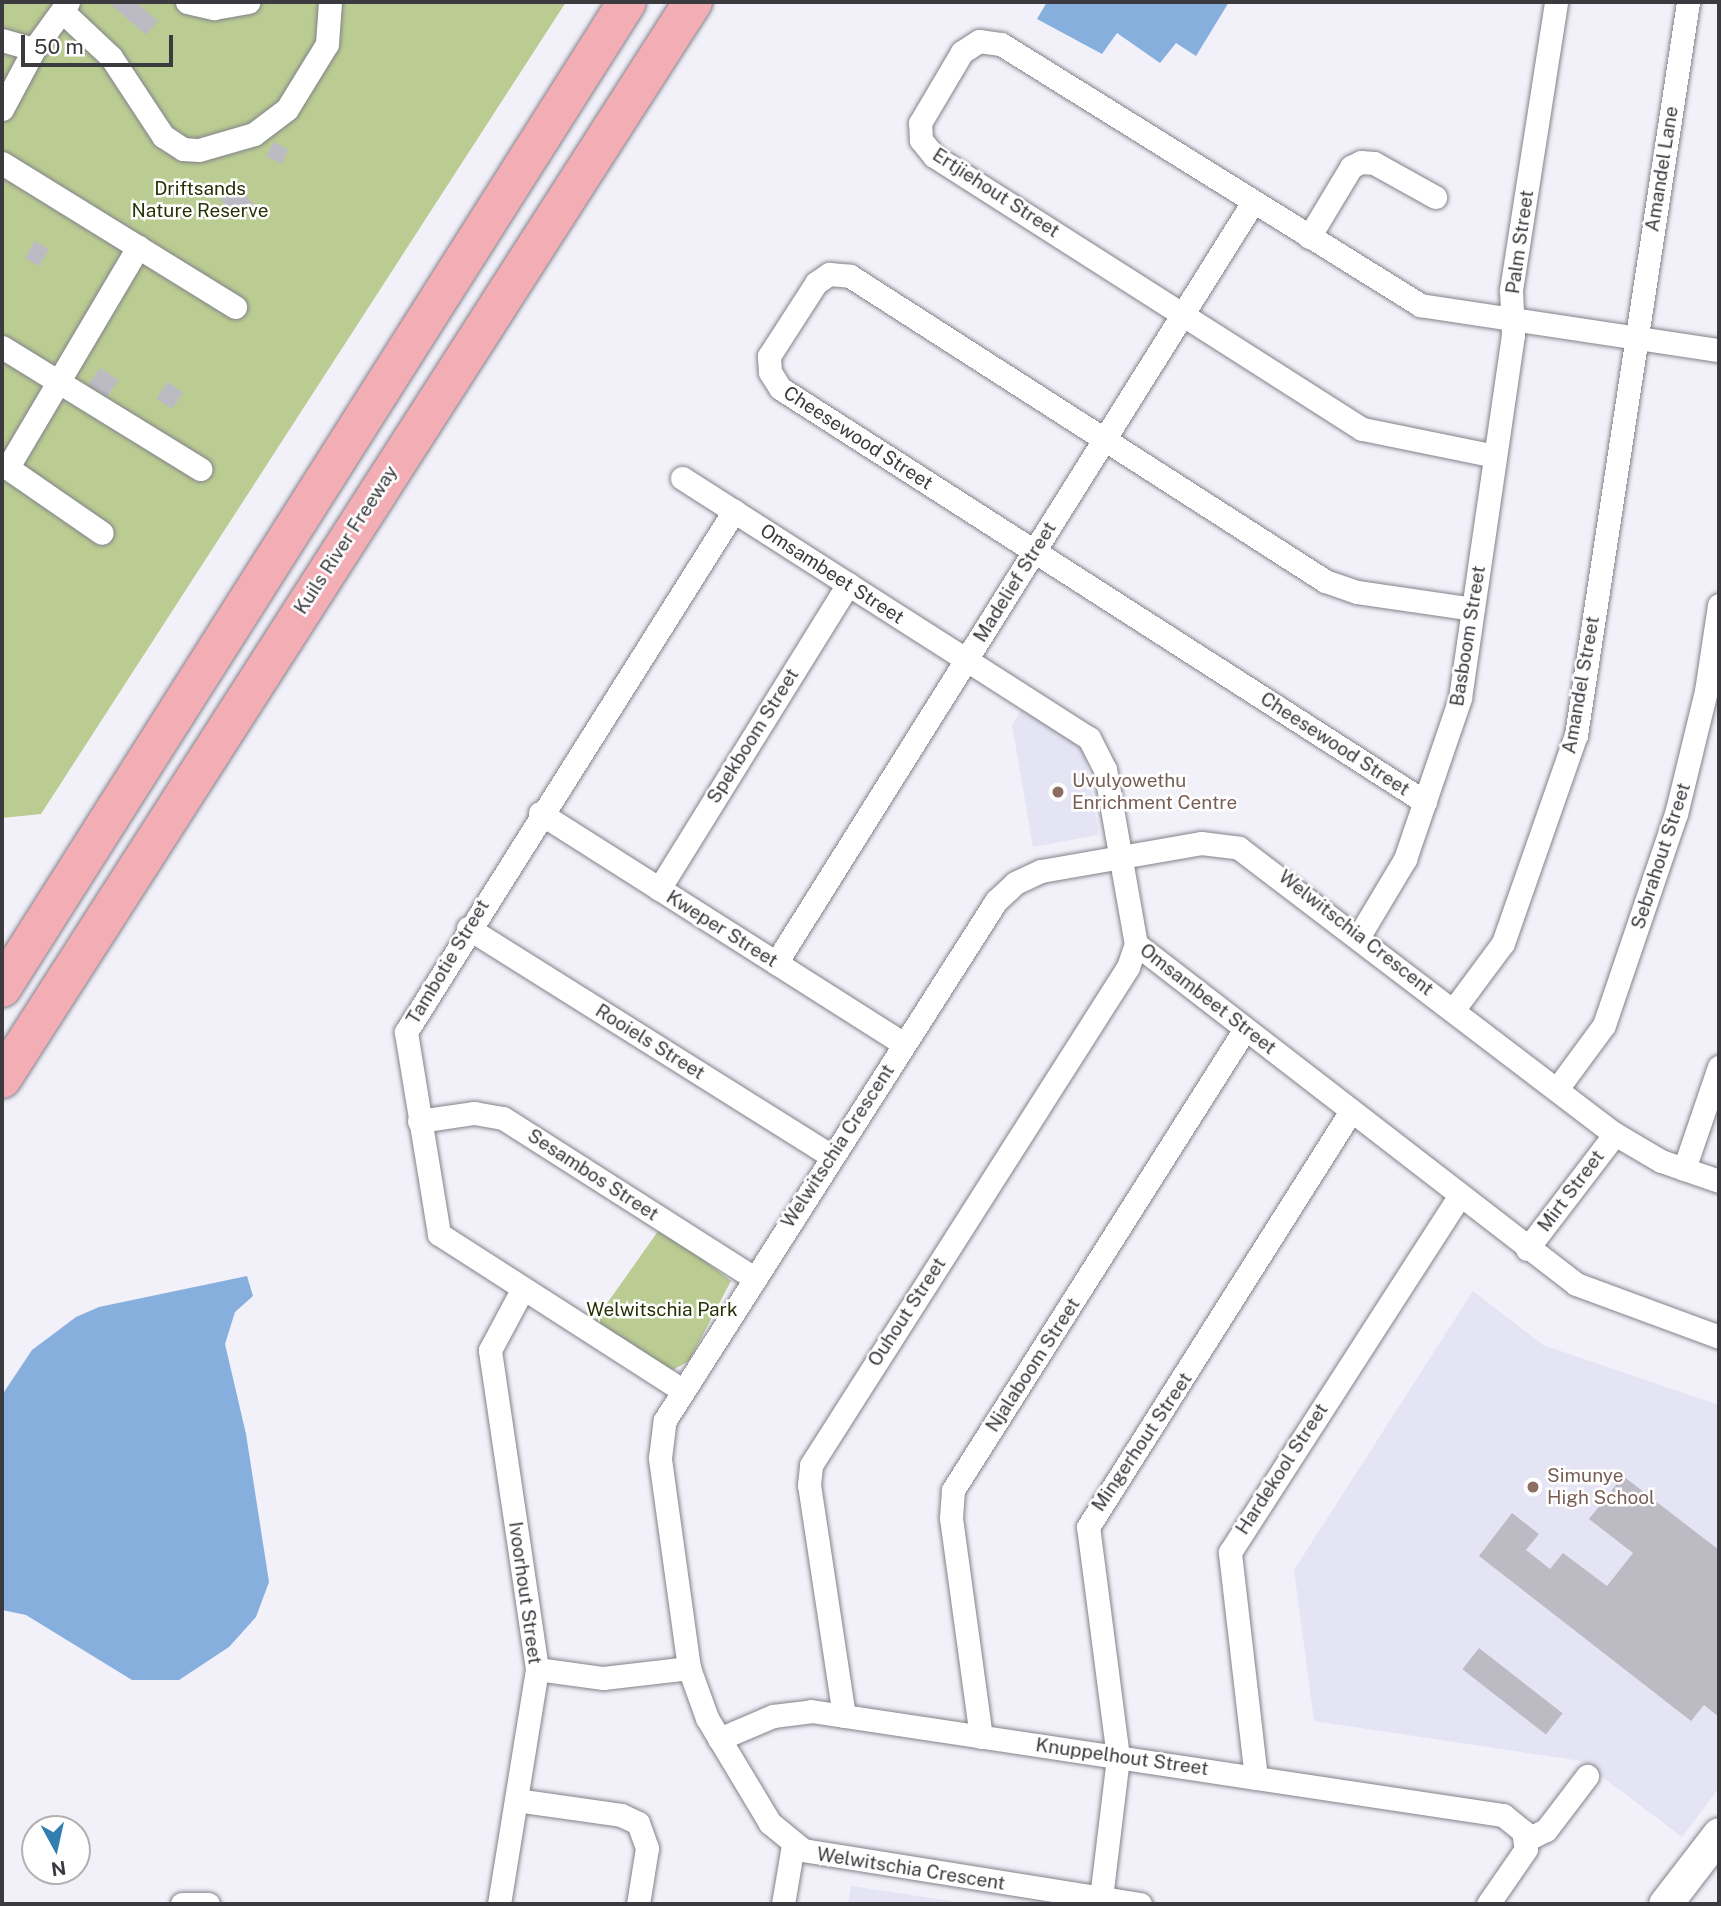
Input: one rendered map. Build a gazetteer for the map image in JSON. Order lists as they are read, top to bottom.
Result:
{
  "streets": {
    "highway": ["Kuils River Freeway"],
    "street": [
      "Amandel Lane",
      "Ertjiehout Street",
      "Palm Street",
      "Cheesewood Street",
      "Omsambeet Street",
      "Madelief Street",
      "Basboom Street",
      "Amandel Street",
      "Spekboom Street",
      "Sebrahout Street",
      "Kweper Street",
      "Welwitschia Crescent",
      "Tambotie Street",
      "Rooiels Street",
      "Sesambos Street",
      "Mirt Street",
      "Ouhout Street",
      "Njalaboom Street",
      "Mingerhout Street",
      "Hardekool Street",
      "Ivoorhout Street",
      "Knuppelhout Street"
    ]
  },
  "crossings": [
    ["Amandel Lane", "Palm Street"],
    ["Amandel Lane", "Amandel Street"],
    ["Ertjiehout Street", "Palm Street"],
    ["Ertjiehout Street", "Madelief Street"],
    ["Ertjiehout Street", "Basboom Street"],
    ["Palm Street", "Basboom Street"],
    ["Palm Street", "Amandel Street"],
    ["Cheesewood Street", "Madelief Street"],
    ["Cheesewood Street", "Basboom Street"],
    ["Omsambeet Street", "Madelief Street"],
    ["Omsambeet Street", "Spekboom Street"],
    ["Omsambeet Street", "Welwitschia Crescent"],
    ["Omsambeet Street", "Tambotie Street"],
    ["Omsambeet Street", "Mirt Street"],
    ["Omsambeet Street", "Ouhout Street"],
    ["Omsambeet Street", "Njalaboom Street"],
    ["Omsambeet Street", "Mingerhout Street"],
    ["Omsambeet Street", "Hardekool Street"],
    ["Madelief Street", "Kweper Street"],
    ["Basboom Street", "Welwitschia Crescent"],
    ["Amandel Street", "Welwitschia Crescent"],
    ["Spekboom Street", "Kweper Street"],
    ["Sebrahout Street", "Welwitschia Crescent"],
    ["Kweper Street", "Welwitschia Crescent"],
    ["Kweper Street", "Tambotie Street"],
    ["Welwitschia Crescent", "Tambotie Street"],
    ["Welwitschia Crescent", "Rooiels Street"],
    ["Welwitschia Crescent", "Sesambos Street"],
    ["Welwitschia Crescent", "Mirt Street"],
    ["Welwitschia Crescent", "Mingerhout Street"],
    ["Welwitschia Crescent", "Knuppelhout Street"],
    ["Tambotie Street", "Rooiels Street"],
    ["Tambotie Street", "Sesambos Street"],
    ["Tambotie Street", "Ivoorhout Street"],
    ["Ouhout Street", "Knuppelhout Street"],
    ["Njalaboom Street", "Knuppelhout Street"],
    ["Mingerhout Street", "Knuppelhout Street"],
    ["Hardekool Street", "Knuppelhout Street"]
  ],
  "parks": ["Driftsands Nature Reserve", "Welwitschia Park"],
  "places": ["Uvulyowethu Enrichment Centre", "Simunye High School"],
  "scale_bar": "50 m",
  "north": "bottom"
}
